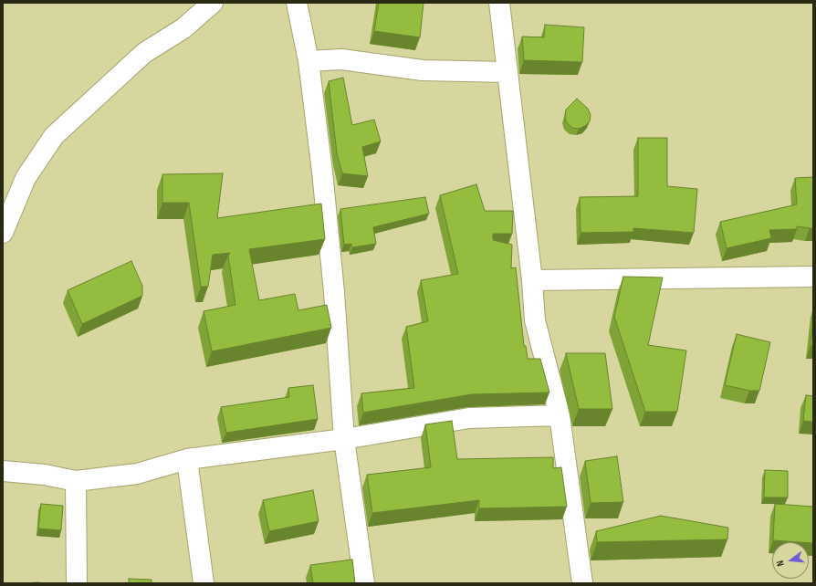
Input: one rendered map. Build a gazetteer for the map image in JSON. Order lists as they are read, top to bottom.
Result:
{
  "north": "left"
}
